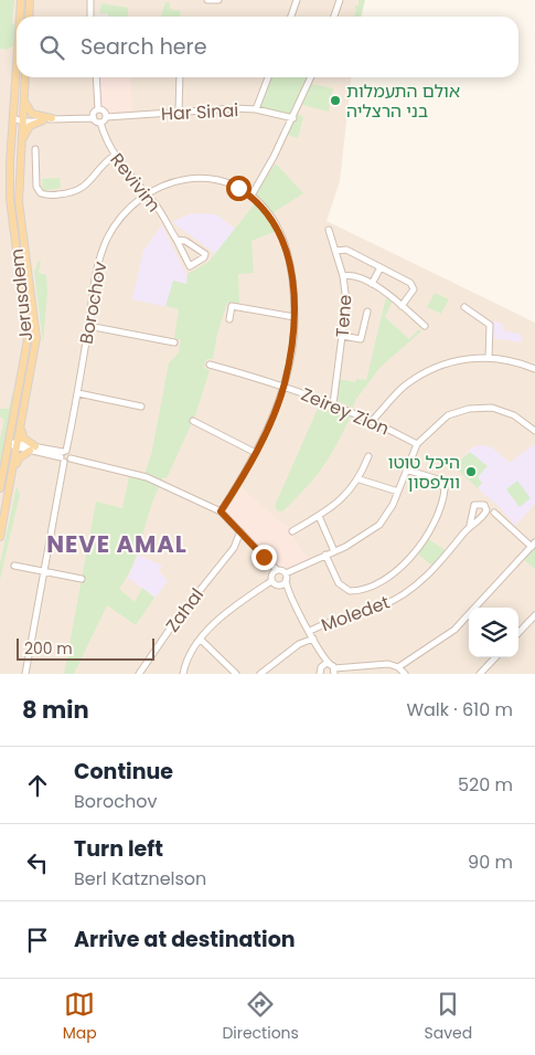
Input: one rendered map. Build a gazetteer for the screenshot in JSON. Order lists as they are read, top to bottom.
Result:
{
  "streets": {
    "main road": ["Jerusalem"],
    "street": [
      "Har Sinai",
      "Revivim",
      "Borochov",
      "Tene",
      "Zeirey Zion",
      "Zahal",
      "Moledet"
    ]
  },
  "crossings": [
    ["Har Sinai", "Revivim"],
    ["Revivim", "Borochov"],
    ["Borochov", "Zeirey Zion"],
    ["Tene", "Zeirey Zion"]
  ],
  "districts": ["NEVE AMAL"],
  "places": ["אולם התעמלות בני הרצליה", "היכל טוטו וולפסון"],
  "scale_bar": "200 m",
  "page": {
    "search": "Search here",
    "scale": "200 m",
    "heading": ["8 min", "Walk · 610 m"],
    "list": [
      ["Continue", "Borochov", "520 m"],
      ["Turn left", "Berl Katznelson", "90 m"],
      "Arrive at destination"
    ],
    "nav": ["Map", "Directions", "Saved"]
  }
}
